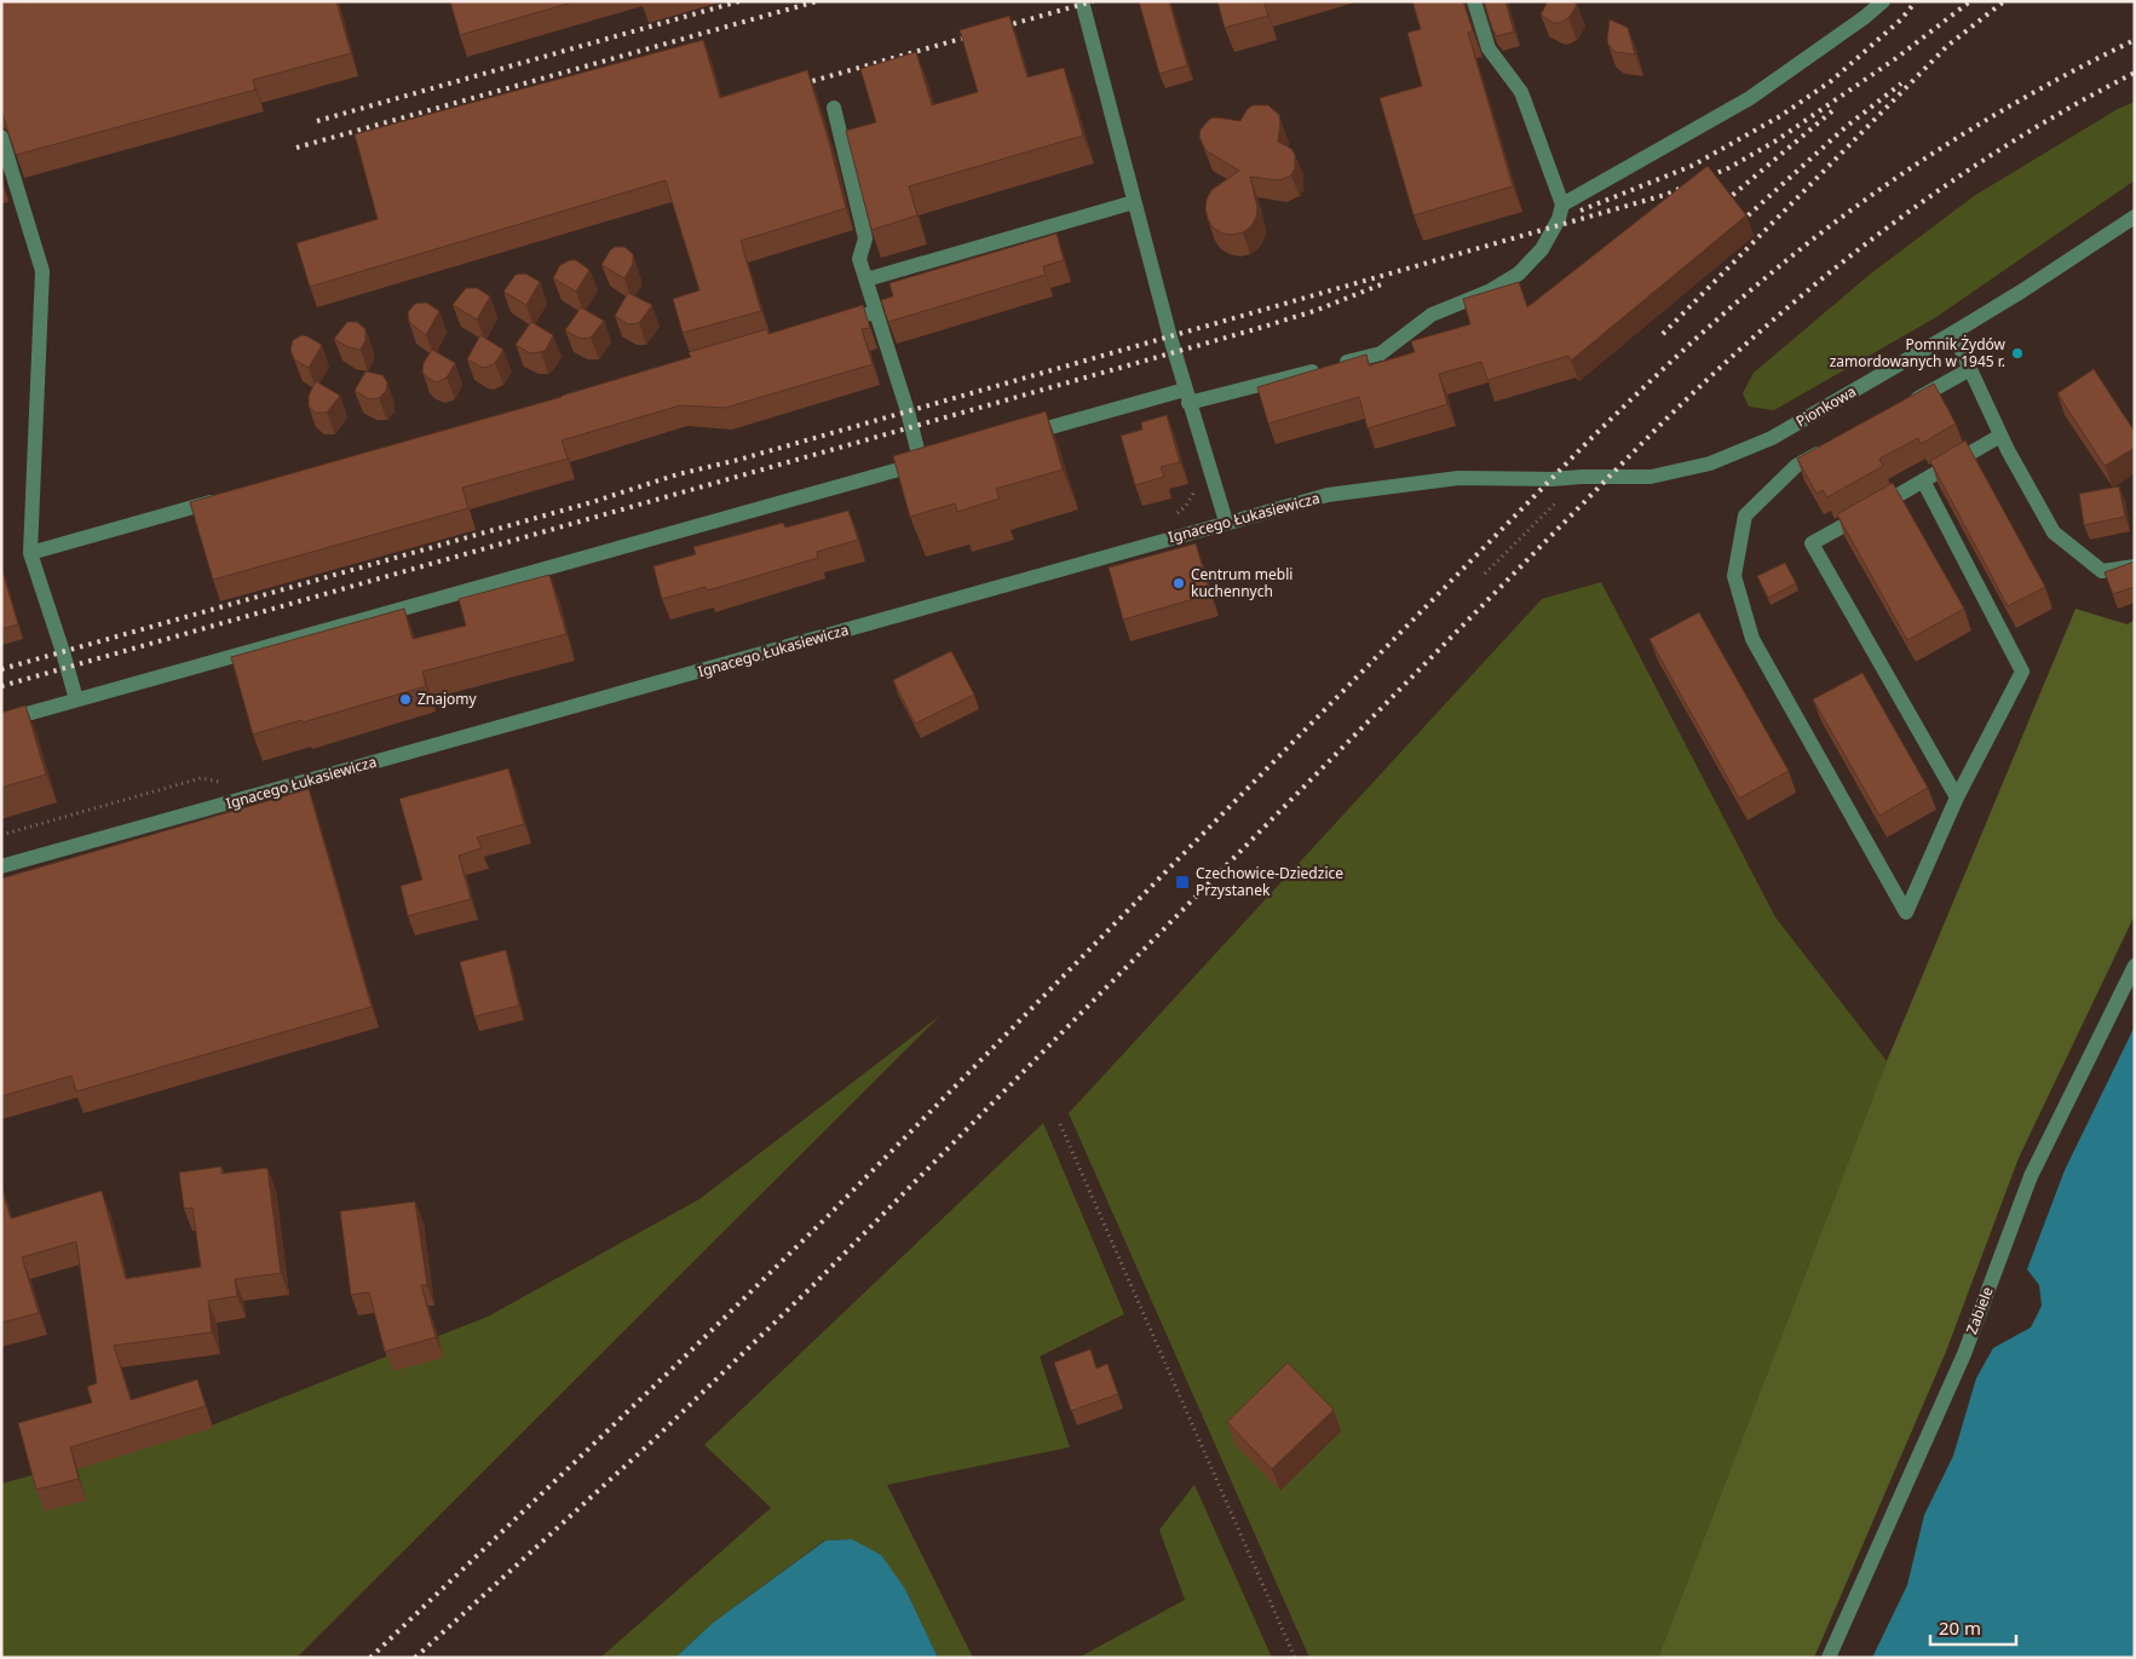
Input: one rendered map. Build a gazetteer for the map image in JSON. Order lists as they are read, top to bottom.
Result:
{
  "streets": {
    "street": ["Pionkowa", "Ignacego Łukasiewicza", "Zabiele"]
  },
  "crossings": [
    ["Pionkowa", "Ignacego Łukasiewicza"]
  ],
  "places": {
    "other": ["Pomnik Żydów zamordowanych w 1945 r.", "Centrum mebli kuchennych", "Znajomy"],
    "transit": ["Czechowice-Dziedzice Przystanek"]
  },
  "scale_bar": "20 m"
}
